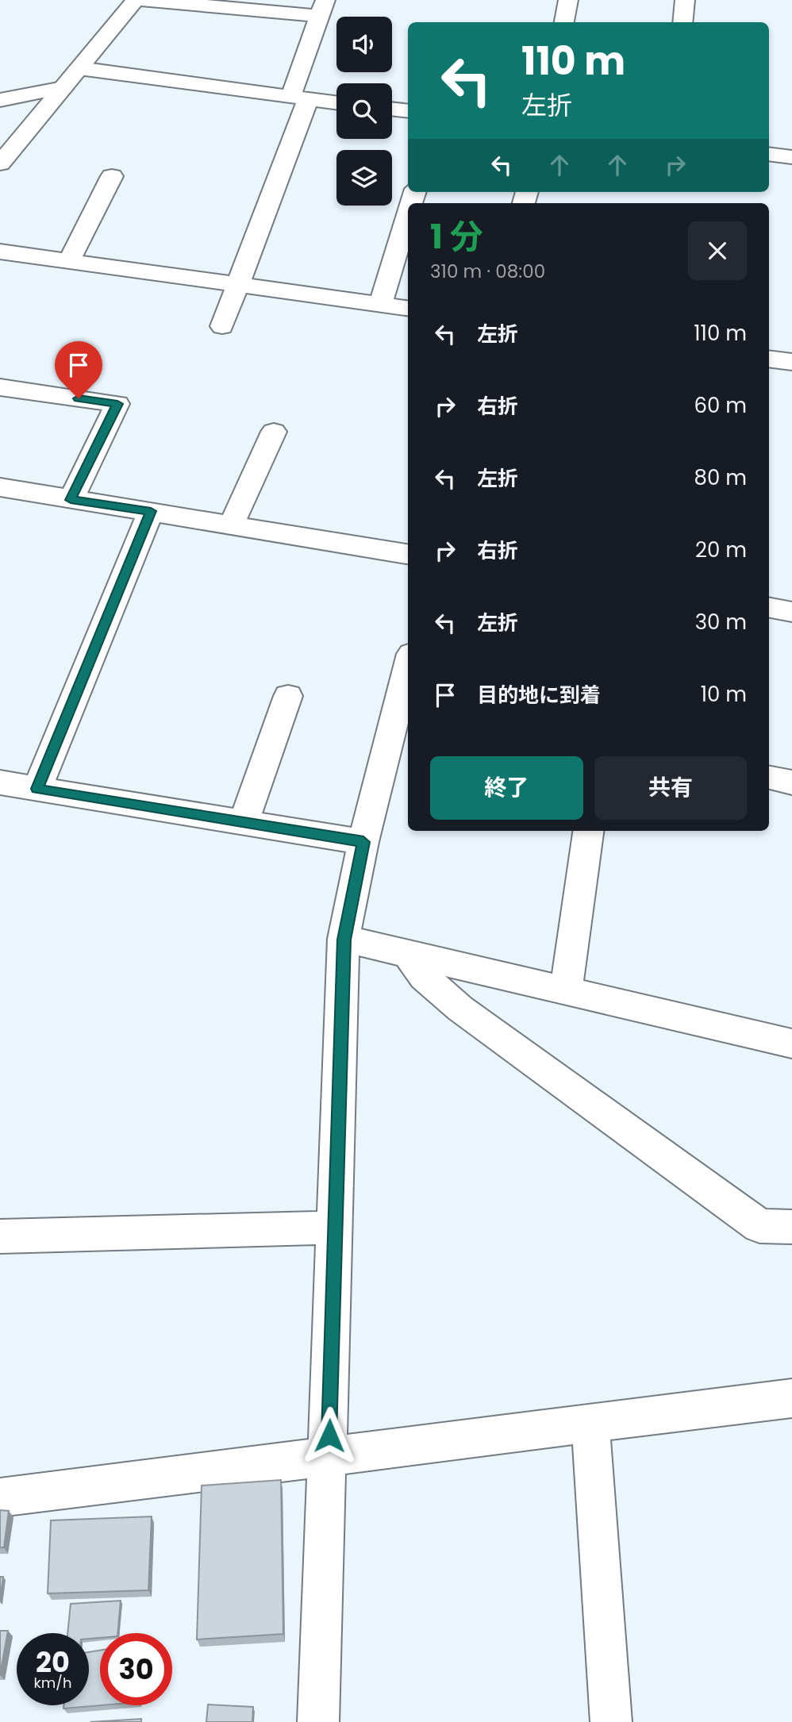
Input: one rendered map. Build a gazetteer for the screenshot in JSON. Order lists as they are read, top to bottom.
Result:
{
  "page": {
    "turn": ["110 m", "左折"],
    "heading": ["1 分", "310 m · 08:00"],
    "list": [
      {
        "name": "左折",
        "value": "110 m"
      },
      {
        "name": "右折",
        "value": "60 m"
      },
      {
        "name": "左折",
        "value": "80 m"
      },
      {
        "name": "右折",
        "value": "20 m"
      },
      {
        "name": "左折",
        "value": "30 m"
      },
      {
        "name": "目的地に到着",
        "value": "10 m"
      }
    ],
    "buttons": ["終了", "共有"],
    "speed": "20 km/h",
    "limit": "30"
  }
}
